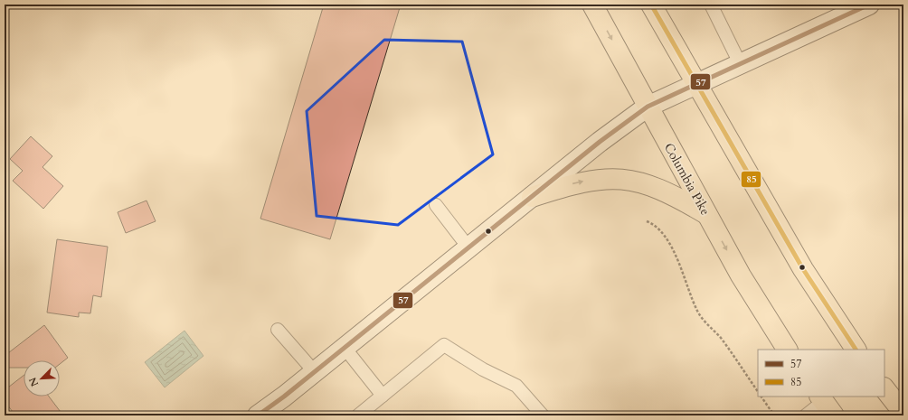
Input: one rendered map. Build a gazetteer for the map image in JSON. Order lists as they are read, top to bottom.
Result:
{
  "streets": {
    "main road": ["Columbia Pike"]
  },
  "lines": ["transit line 57", "transit line 85"],
  "legend": ["57", "85"],
  "north": "bottom left"
}
